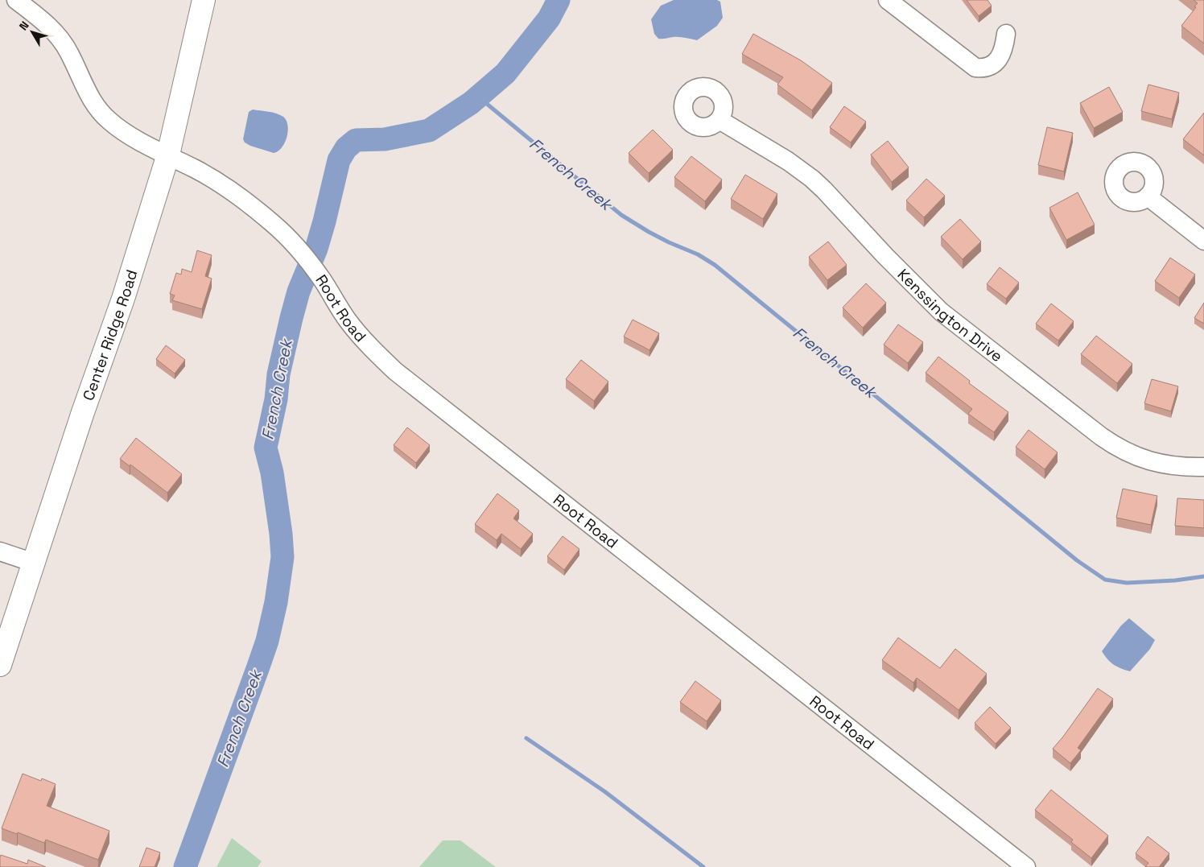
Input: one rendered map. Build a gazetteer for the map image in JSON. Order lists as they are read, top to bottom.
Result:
{
  "streets": {
    "main road": ["Center Ridge Road"],
    "street": ["Root Road", "Kenssington Drive"]
  },
  "crossings": [
    ["Root Road", "Center Ridge Road"]
  ],
  "water": ["French Creek"],
  "north": "top left"
}
